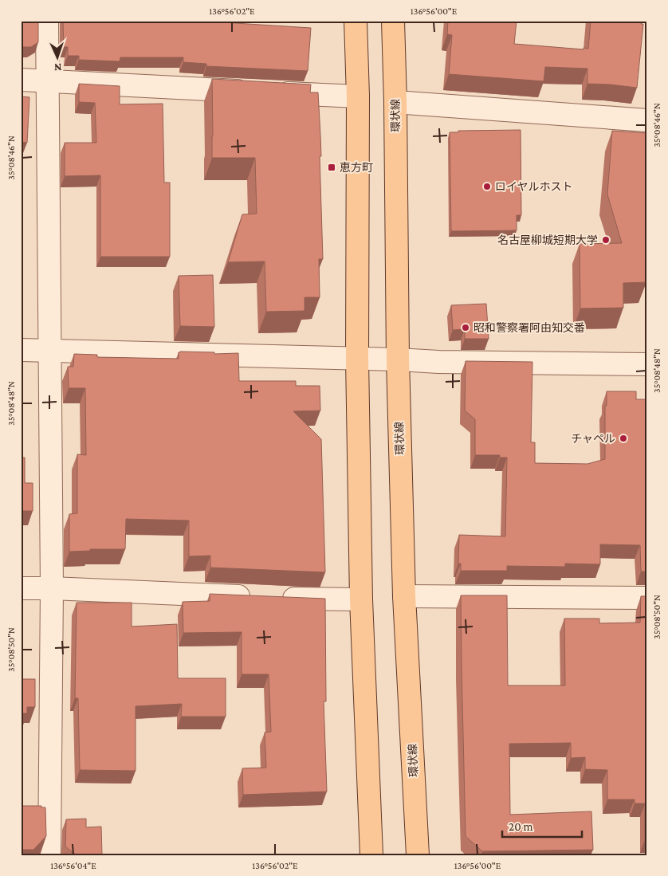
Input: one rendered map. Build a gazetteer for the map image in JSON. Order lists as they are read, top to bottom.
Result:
{
  "streets": {
    "main road": ["環状線"]
  },
  "places": {
    "transit": ["恵方町"],
    "other": [
      "ロイヤルホスト",
      "名古屋柳城短期大学",
      "昭和警察署阿由知交番",
      "チャペル"
    ]
  },
  "scale_bar": "20 m",
  "north": "bottom",
  "coordinates": [
    "136°56'02\"E",
    "136°56'00\"E",
    "35°08'46\"N",
    "35°08'48\"N",
    "35°08'50\"N",
    "136°56'04\"E"
  ]
}
